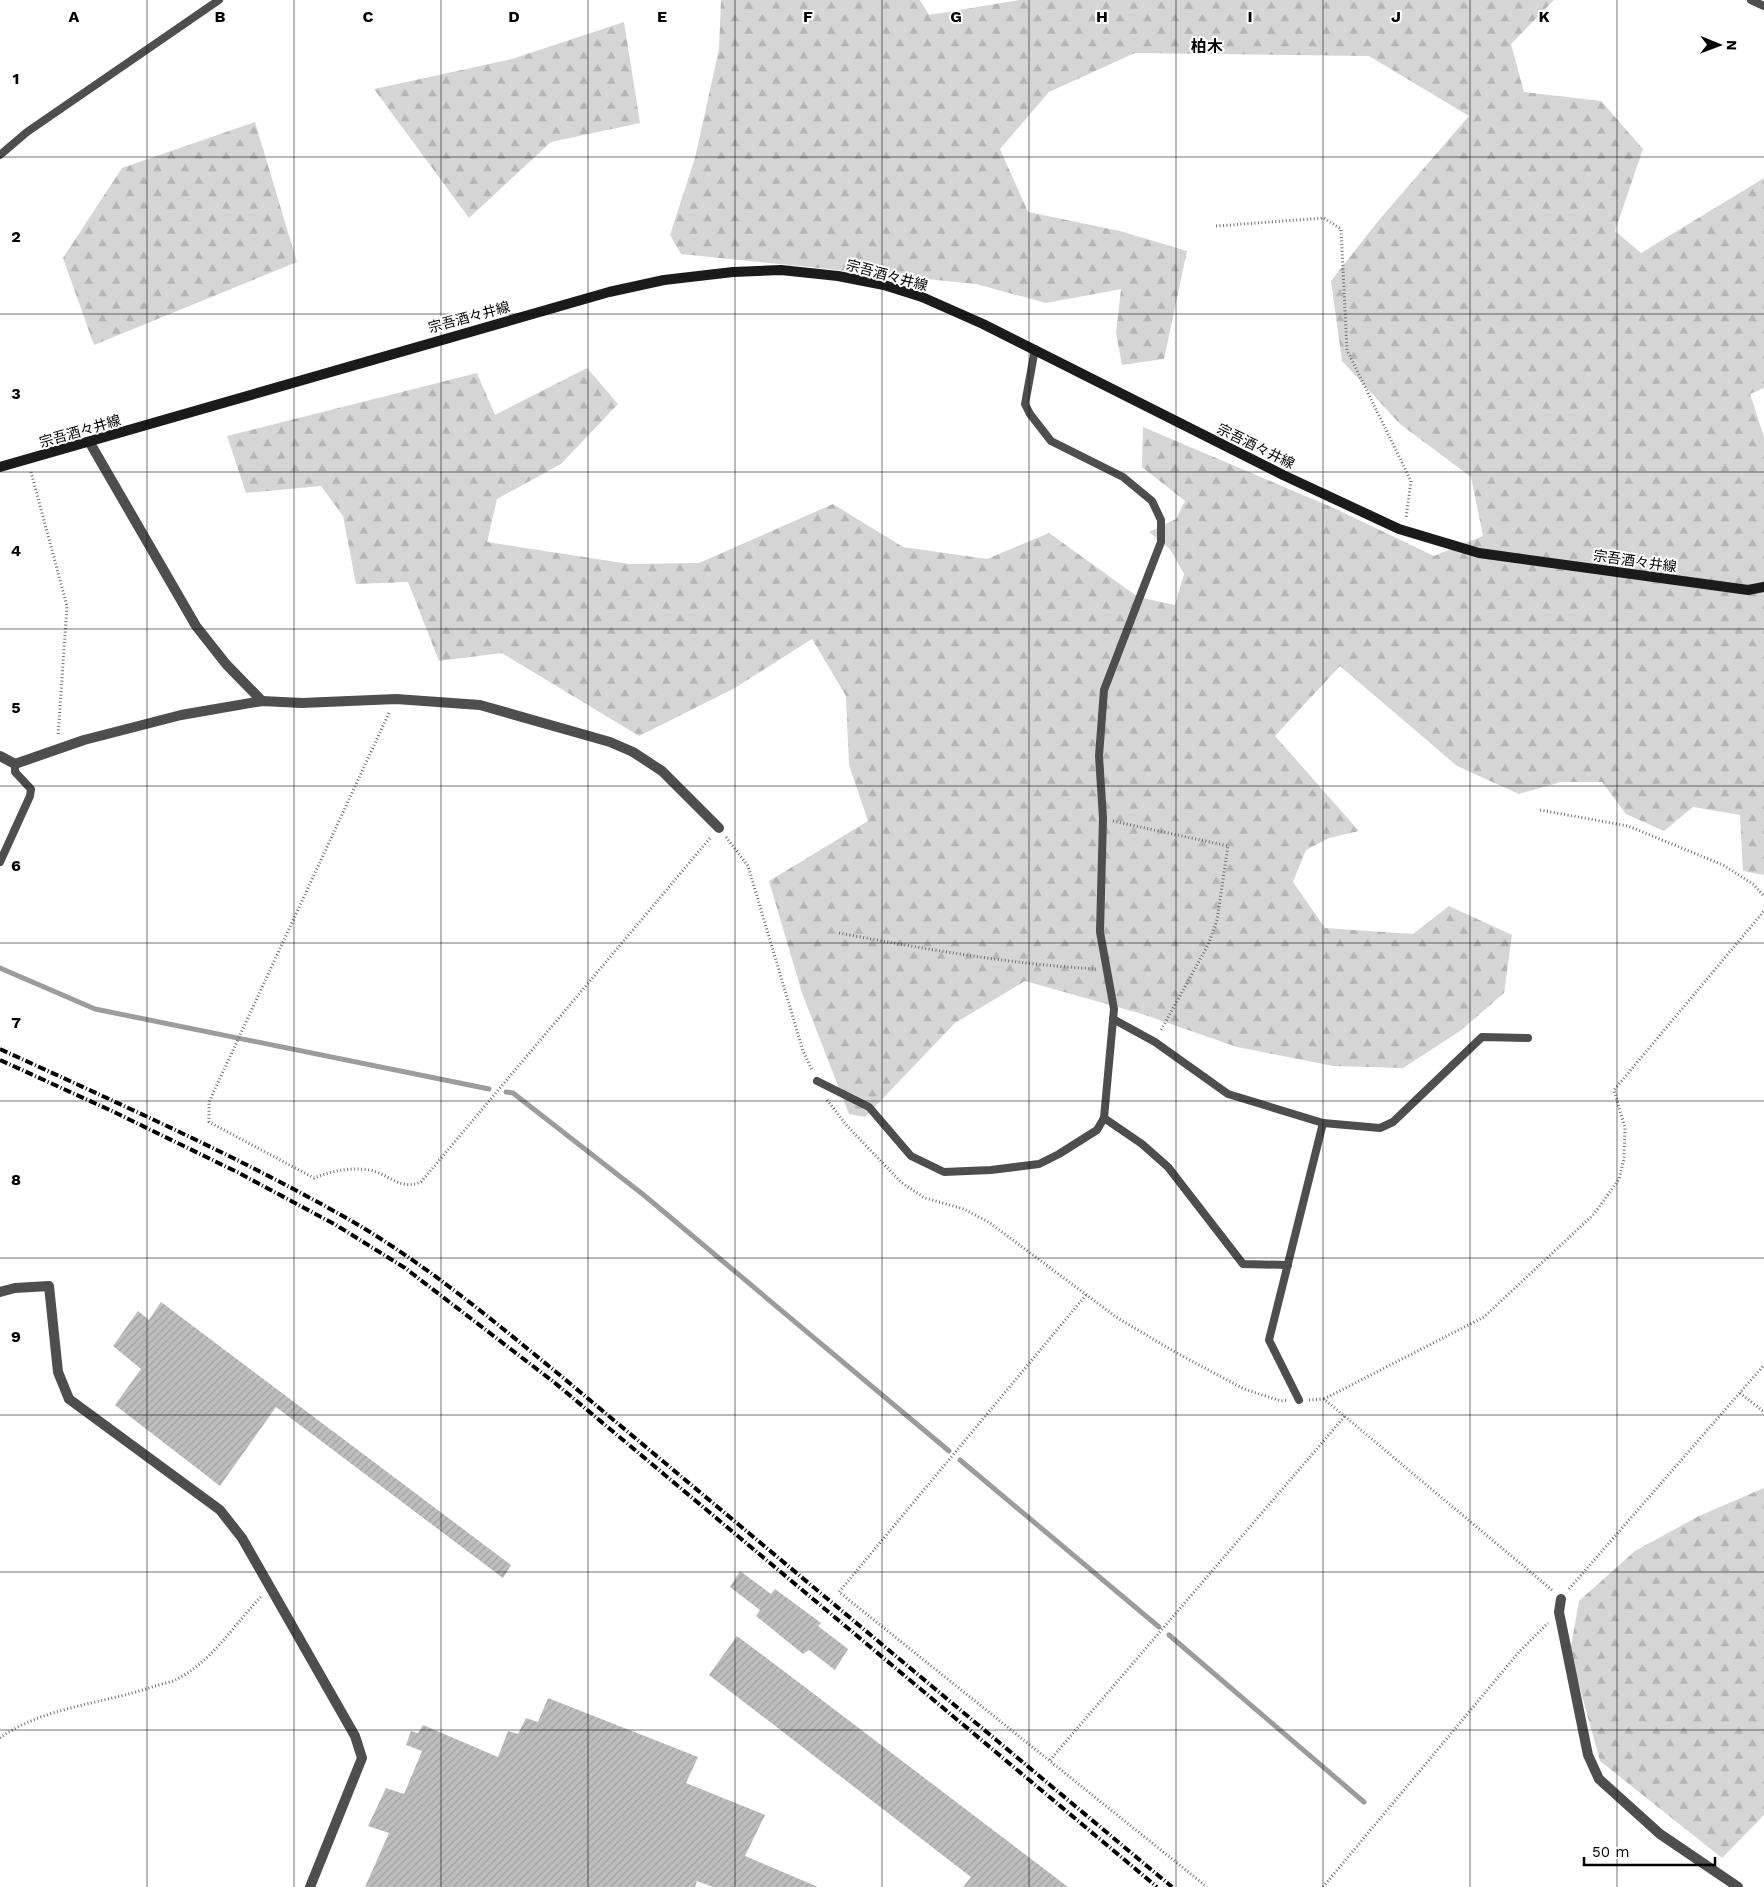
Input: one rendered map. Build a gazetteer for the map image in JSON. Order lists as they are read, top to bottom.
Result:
{
  "streets": {
    "main road": ["宗吾酒々井線"]
  },
  "districts": ["柏木"],
  "scale_bar": "50 m",
  "north": "right",
  "grid": {
    "columns": [
      "A",
      "B",
      "C",
      "D",
      "E",
      "F",
      "G",
      "H",
      "I",
      "J",
      "K"
    ],
    "rows": [
      "1",
      "2",
      "3",
      "4",
      "5",
      "6",
      "7",
      "8",
      "9"
    ]
  }
}
